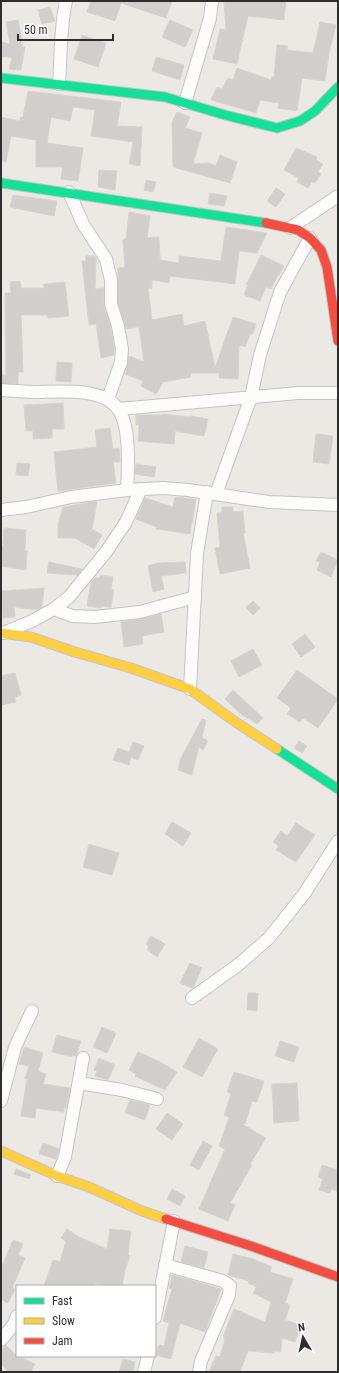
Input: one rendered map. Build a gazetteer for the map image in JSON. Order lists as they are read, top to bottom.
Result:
{
  "legend": ["Fast", "Slow", "Jam"],
  "scale_bar": "50 m",
  "north": "top"
}
